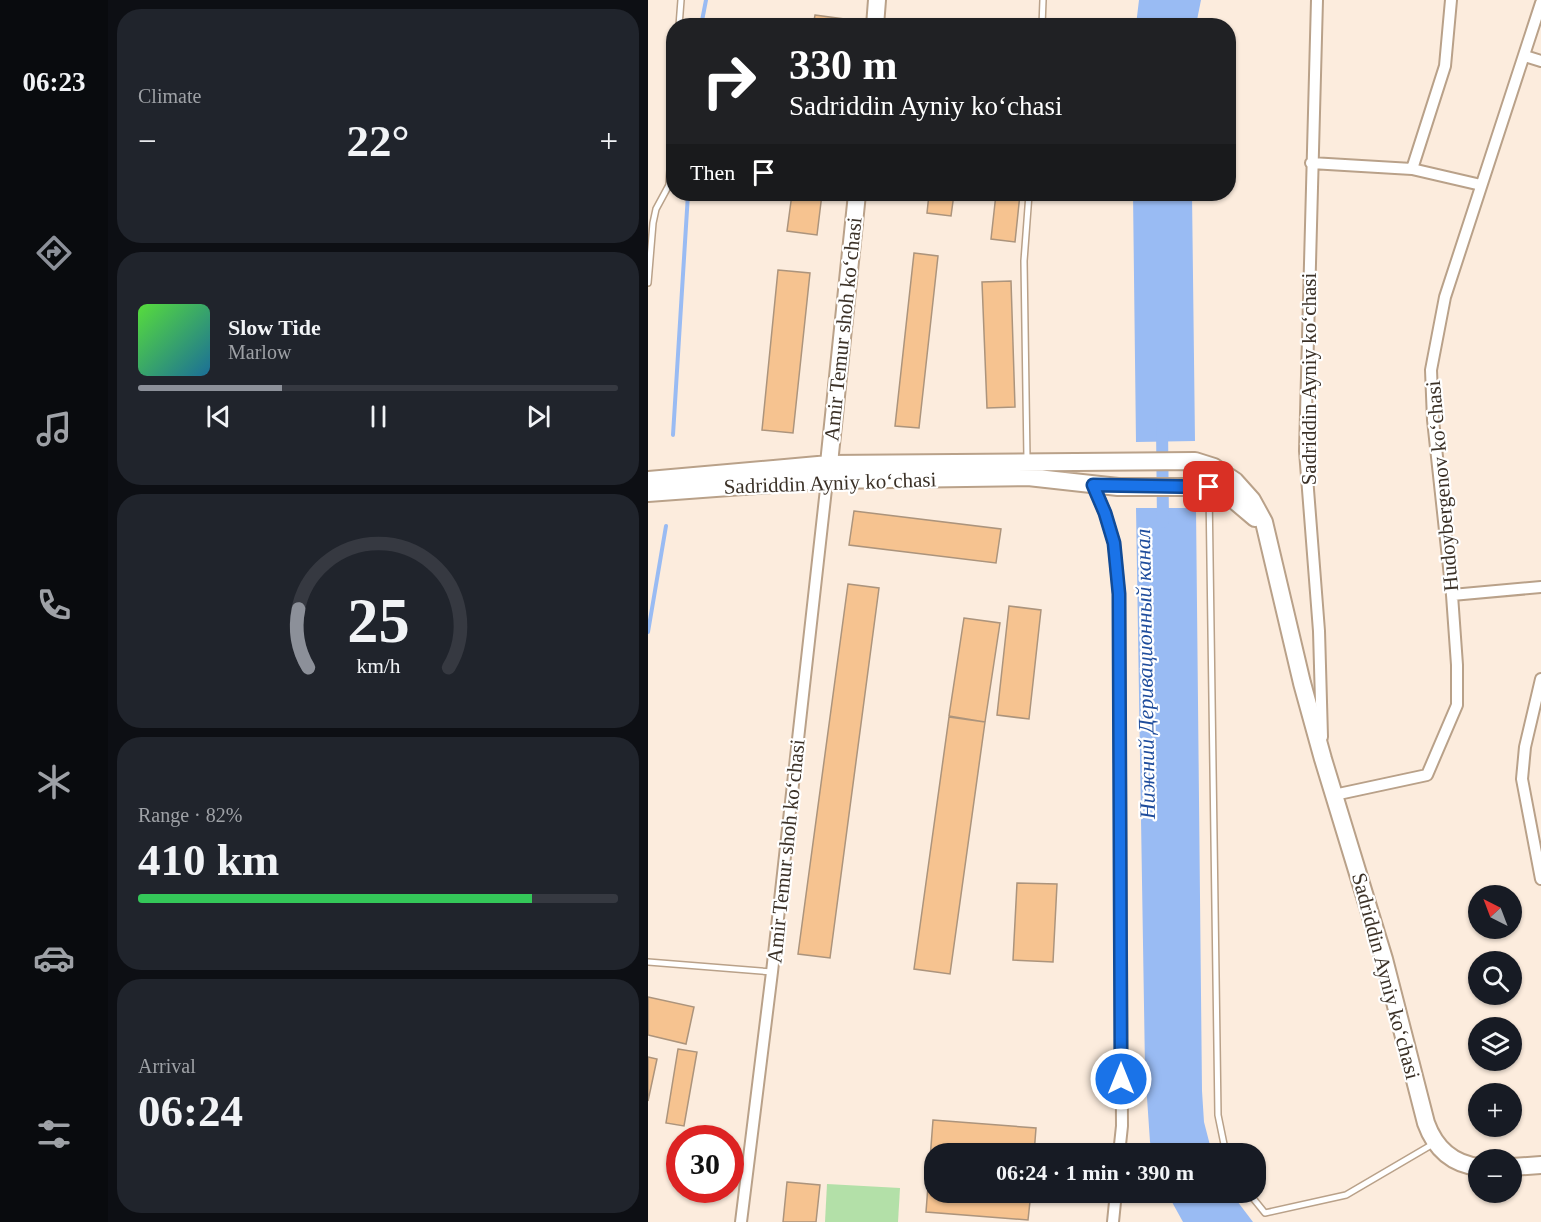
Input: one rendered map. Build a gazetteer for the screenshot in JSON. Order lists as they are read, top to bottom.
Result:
{
  "streets": {
    "main road": ["Amir Temur shoh ko‘chasi", "Sadriddin Ayniy ko‘chasi"],
    "street": ["Hudoybergenov ko‘chasi"]
  },
  "crossings": [
    ["Amir Temur shoh ko‘chasi", "Sadriddin Ayniy ko‘chasi"],
    ["Sadriddin Ayniy ko‘chasi", "Hudoybergenov ko‘chasi"]
  ],
  "water": ["Нижний Деривационный канал"],
  "north": "top left",
  "page": {
    "tabs": "06:23",
    "tile": [
      "Climate",
      ["Range · 82%", "410 km"],
      ["Arrival", "06:24"]
    ],
    "turn": ["330 m", "Sadriddin Ayniy ko‘chasi"],
    "heat": ["−", "22°", "+"],
    "then": "Then",
    "song": ["Slow Tide", "Marlow"],
    "map_buttons": ["+", "−"],
    "limit": "30",
    "trip": "06:24 · 1 min · 390 m",
    "gauge": ["25", "km/h"]
  }
}
